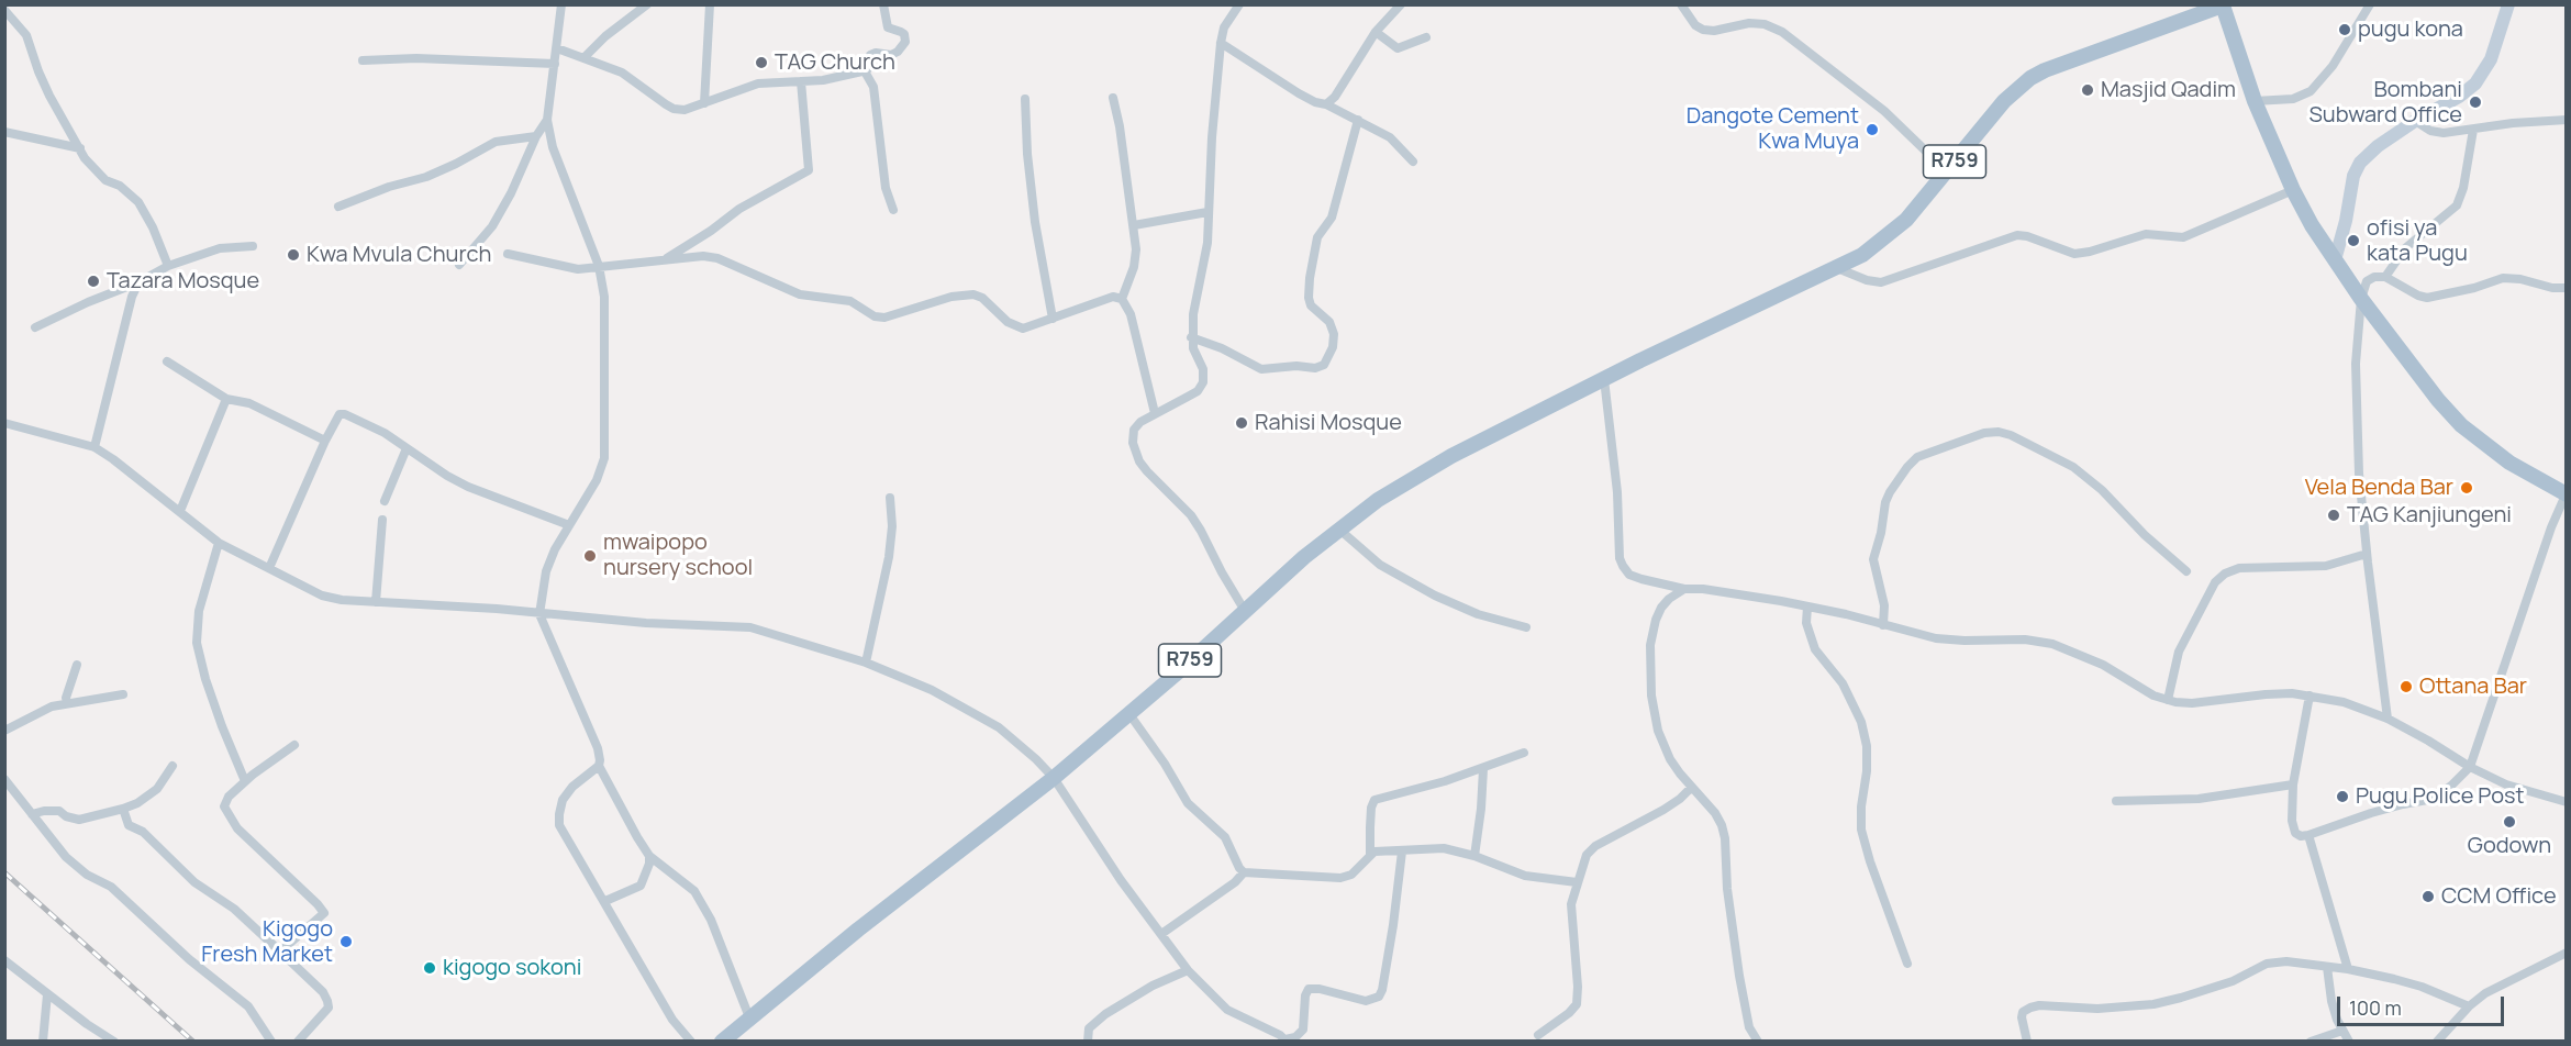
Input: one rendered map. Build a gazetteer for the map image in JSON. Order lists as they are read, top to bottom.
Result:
{
  "streets": {
    "main road": ["R759"]
  },
  "places": [
    "pugu kona",
    "TAG Church",
    "Masjid Qadim",
    "Bombani Subward Office",
    "Dangote Cement Kwa Muya",
    "ofisi ya kata Pugu",
    "Kwa Mvula Church",
    "Tazara Mosque",
    "Rahisi Mosque",
    "Vela Benda Bar",
    "TAG Kanjiungeni",
    "mwaipopo nursery school",
    "Ottana Bar",
    "Pugu Police Post",
    "Godown",
    "CCM Office",
    "Kigogo Fresh Market",
    "kigogo sokoni"
  ],
  "scale_bar": "100 m"
}
